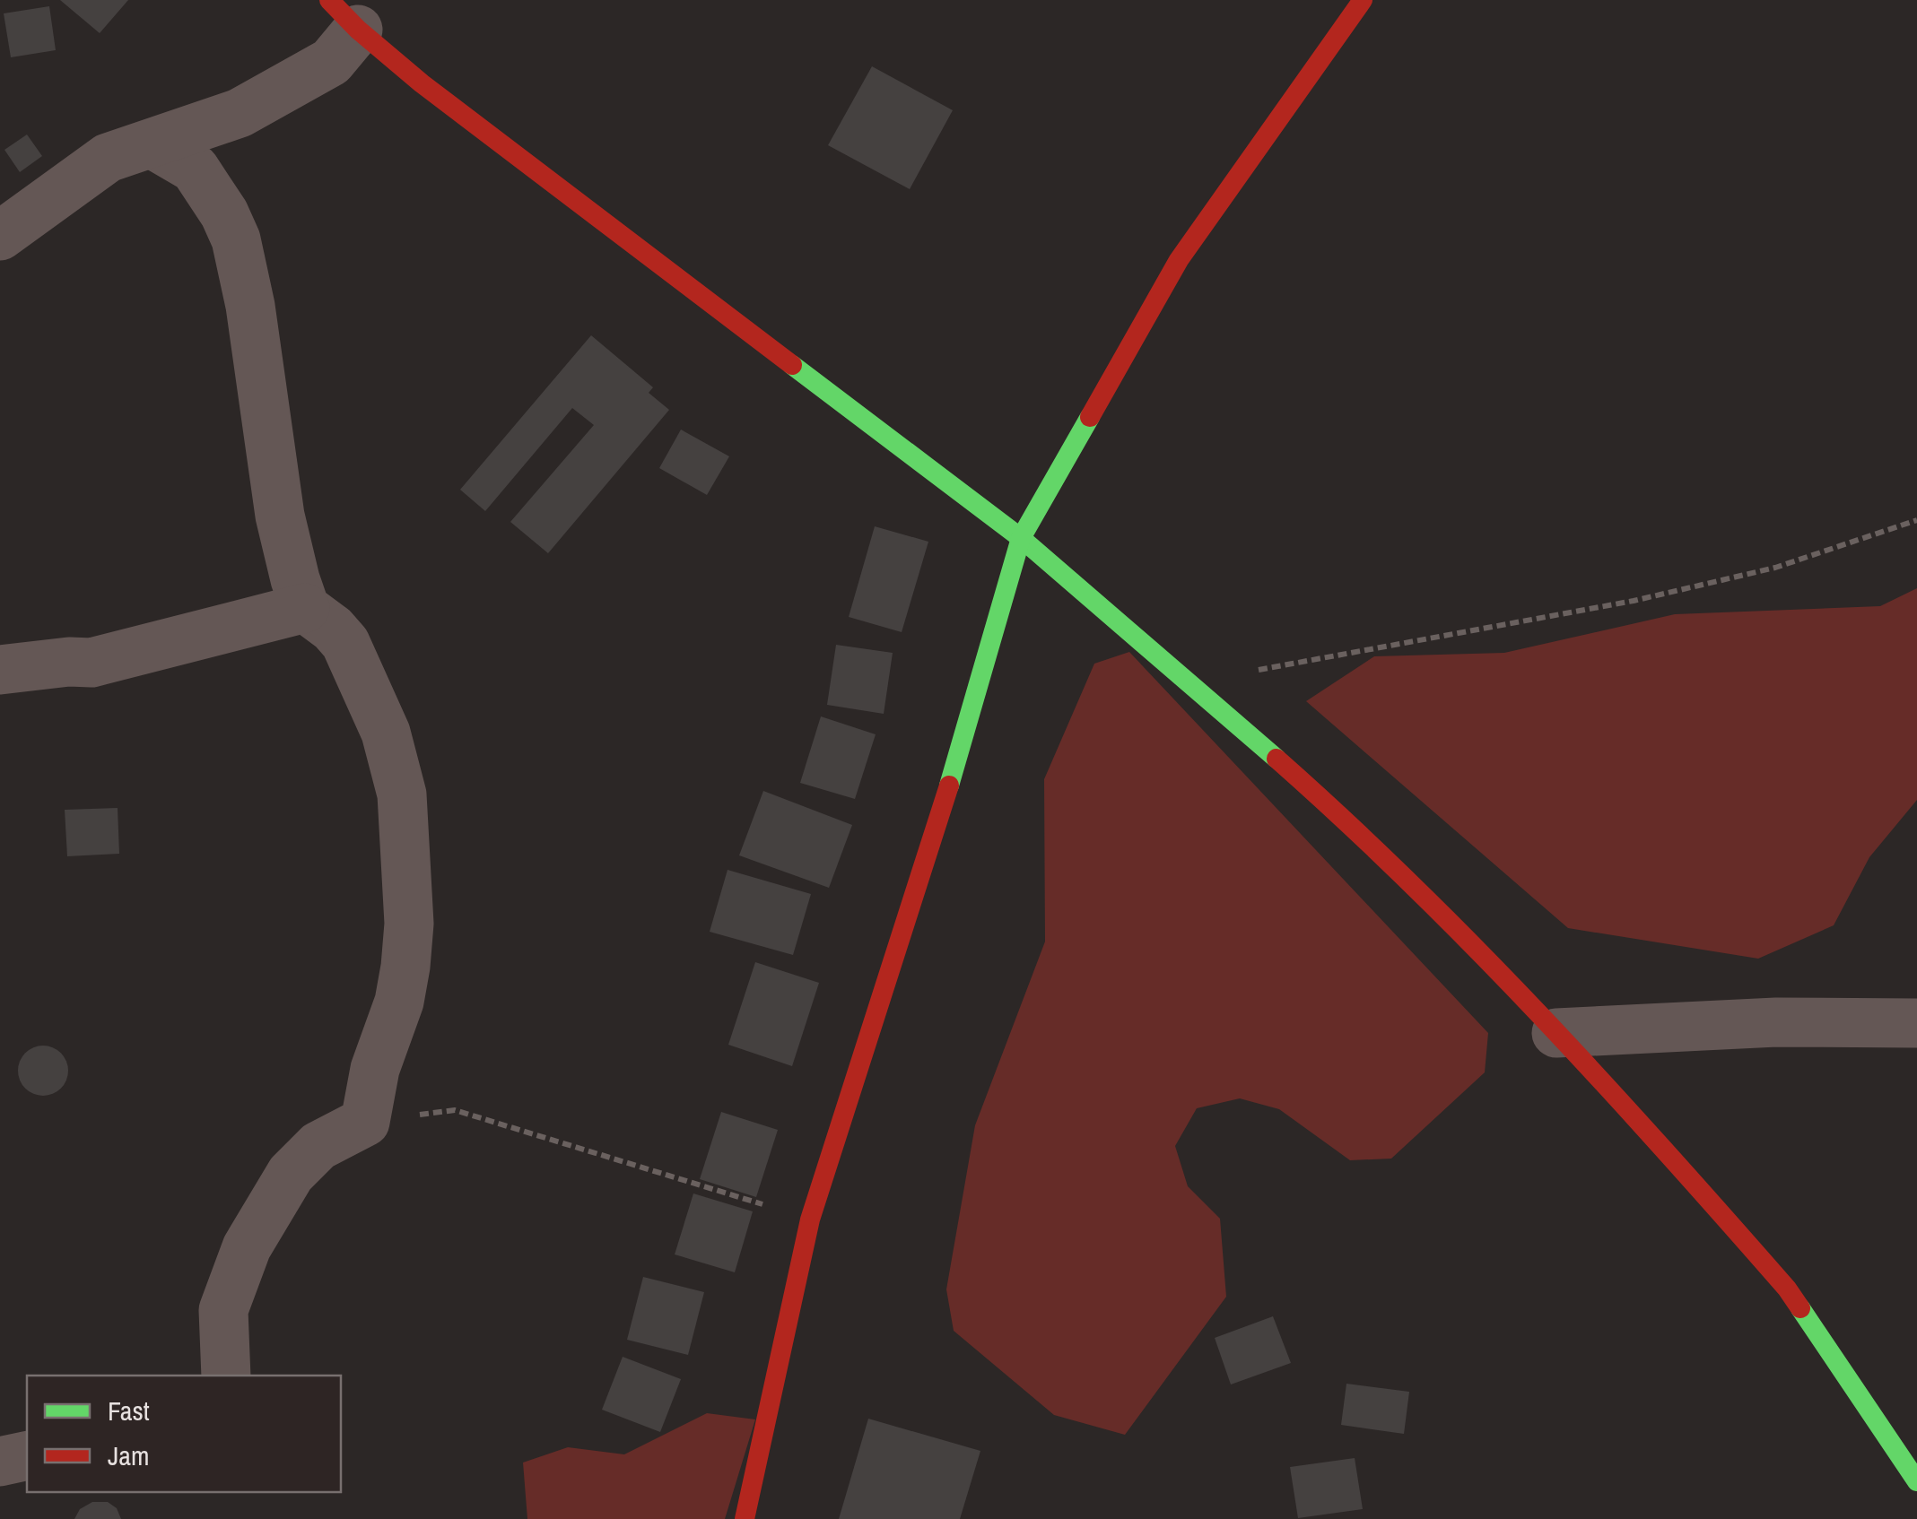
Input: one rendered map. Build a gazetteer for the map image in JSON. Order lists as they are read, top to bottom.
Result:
{
  "legend": ["Fast", "Jam"]
}
